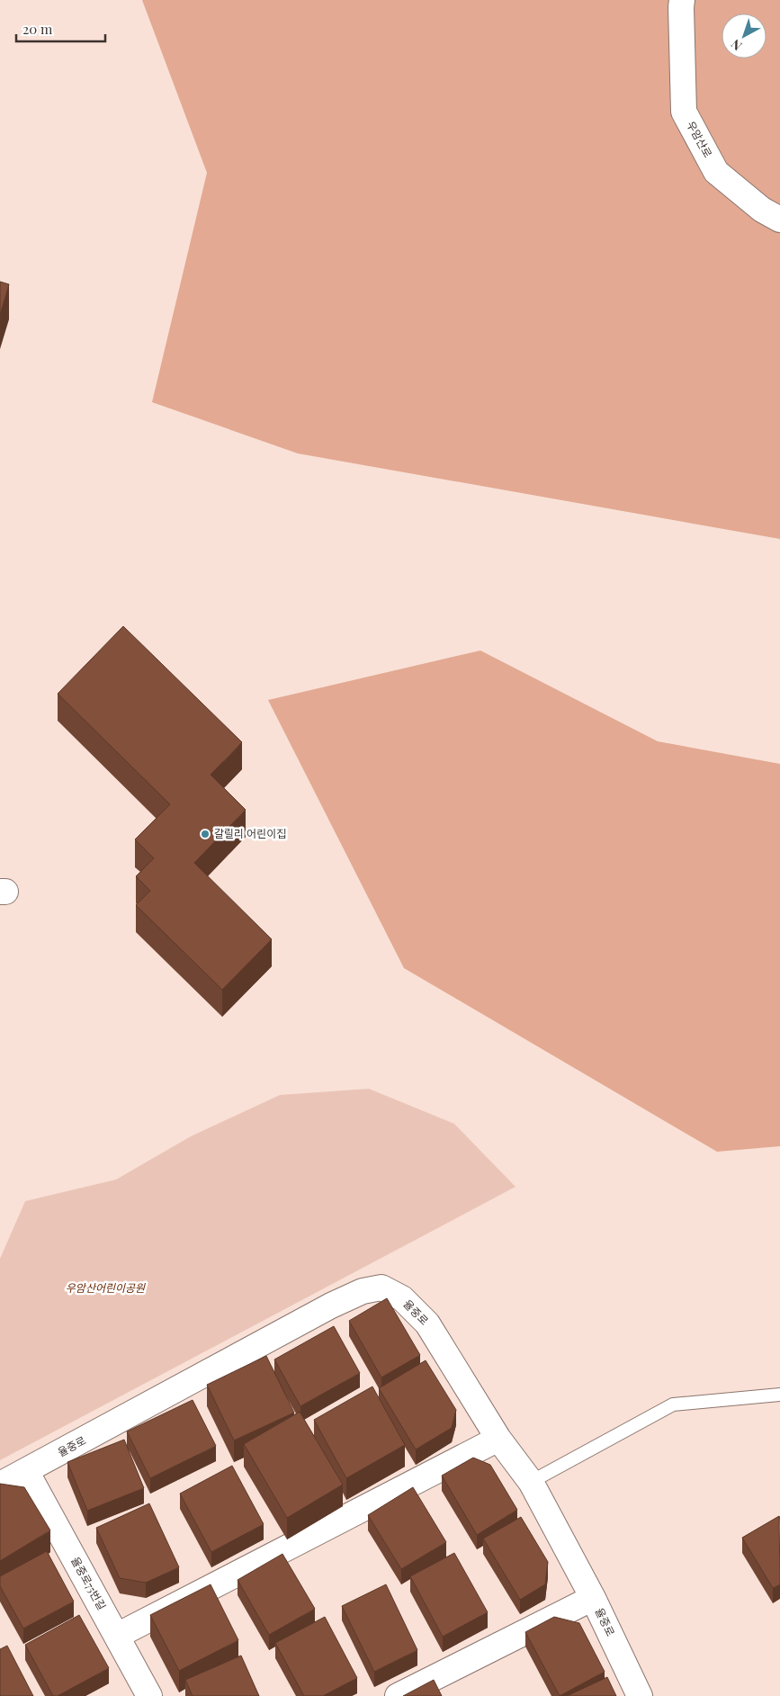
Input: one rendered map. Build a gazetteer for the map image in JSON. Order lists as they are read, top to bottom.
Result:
{
  "streets": {
    "street": ["우암산로", "율중로", "율중로75번길"]
  },
  "crossings": [
    ["율중로", "율중로75번길"]
  ],
  "parks": ["우암산어린이공원"],
  "places": ["갈릴리 어린이집"],
  "scale_bar": "20 m",
  "north": "bottom left"
}
